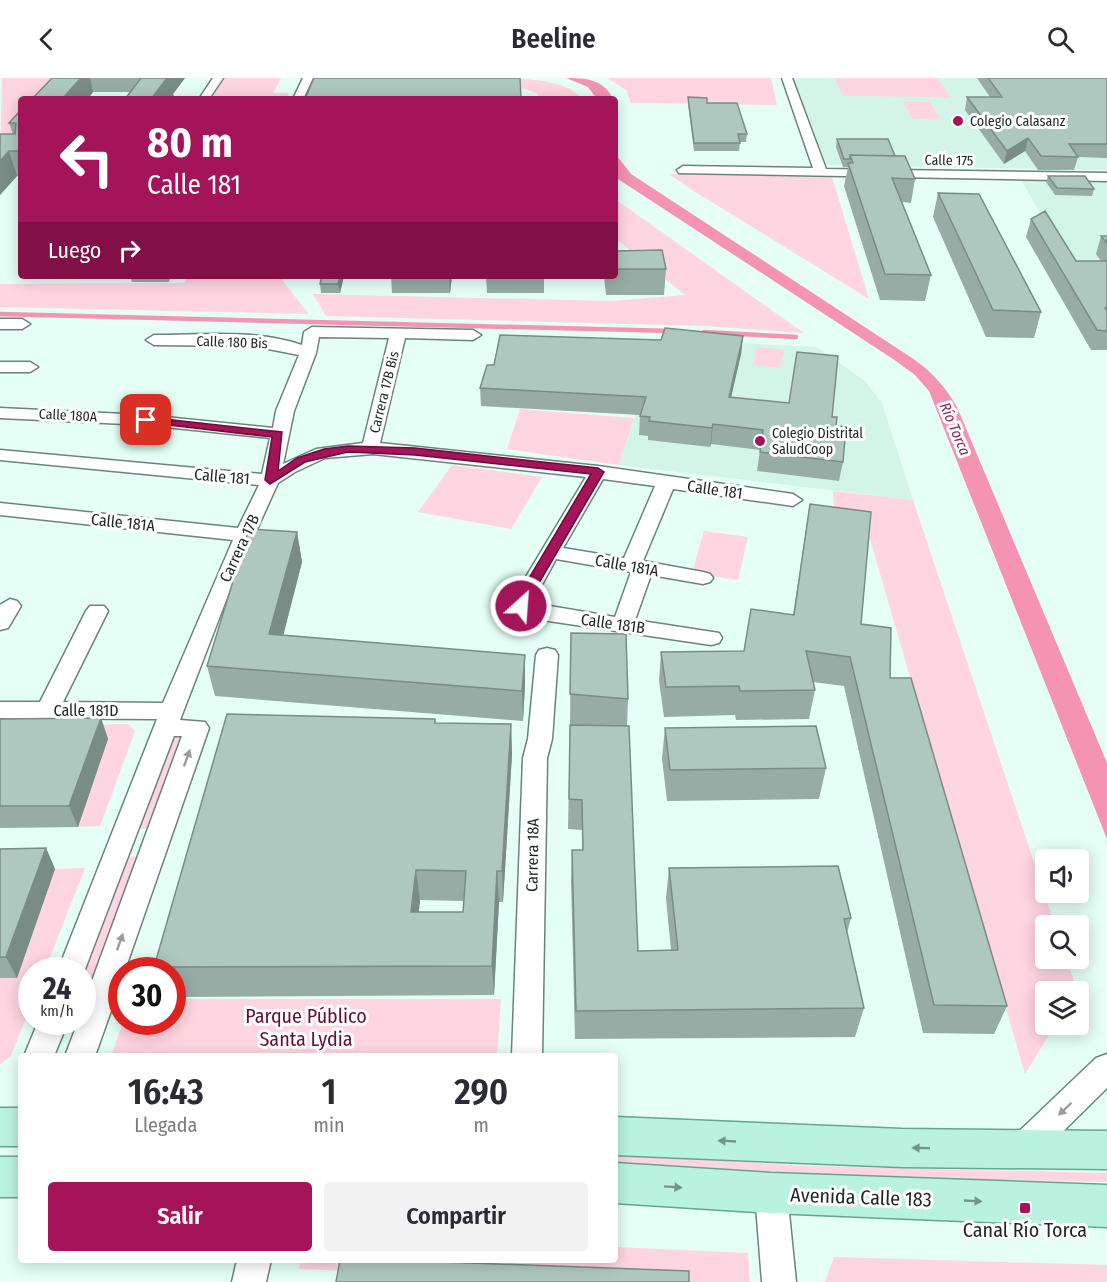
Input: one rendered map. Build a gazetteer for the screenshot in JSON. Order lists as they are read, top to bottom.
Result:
{
  "streets": {
    "main road": ["Avenida Calle 183"],
    "street": [
      "Calle 175",
      "Calle 180 Bis",
      "Carrera 17B Bis",
      "Calle 180A",
      "Calle 181",
      "Calle 181A",
      "Carrera 17B",
      "Calle 181B",
      "Calle 181D",
      "Carrera 18A"
    ]
  },
  "crossings": [
    ["Calle 180 Bis", "Carrera 17B"],
    ["Carrera 17B Bis", "Calle 181"],
    ["Carrera 17B Bis", "Carrera 17B"],
    ["Calle 180A", "Carrera 17B"],
    ["Calle 181", "Carrera 17B"],
    ["Calle 181A", "Carrera 17B"],
    ["Calle 181A", "Calle 181B"],
    ["Carrera 17B", "Calle 181D"]
  ],
  "water": ["Río Torca"],
  "parks": ["Parque Público Santa Lydia"],
  "places": {
    "other": ["Colegio Calasanz", "Colegio Distrital SaludCoop"],
    "transit": ["Canal Río Torca"]
  },
  "page": {
    "header": "Beeline",
    "turn": ["80 m", "Calle 181"],
    "then": "Luego",
    "speed": "24 km/h",
    "limit": "30",
    "eta": [
      "16:43",
      "Llegada",
      "1",
      "min",
      "290",
      "m"
    ],
    "buttons": ["Salir", "Compartir"]
  }
}
